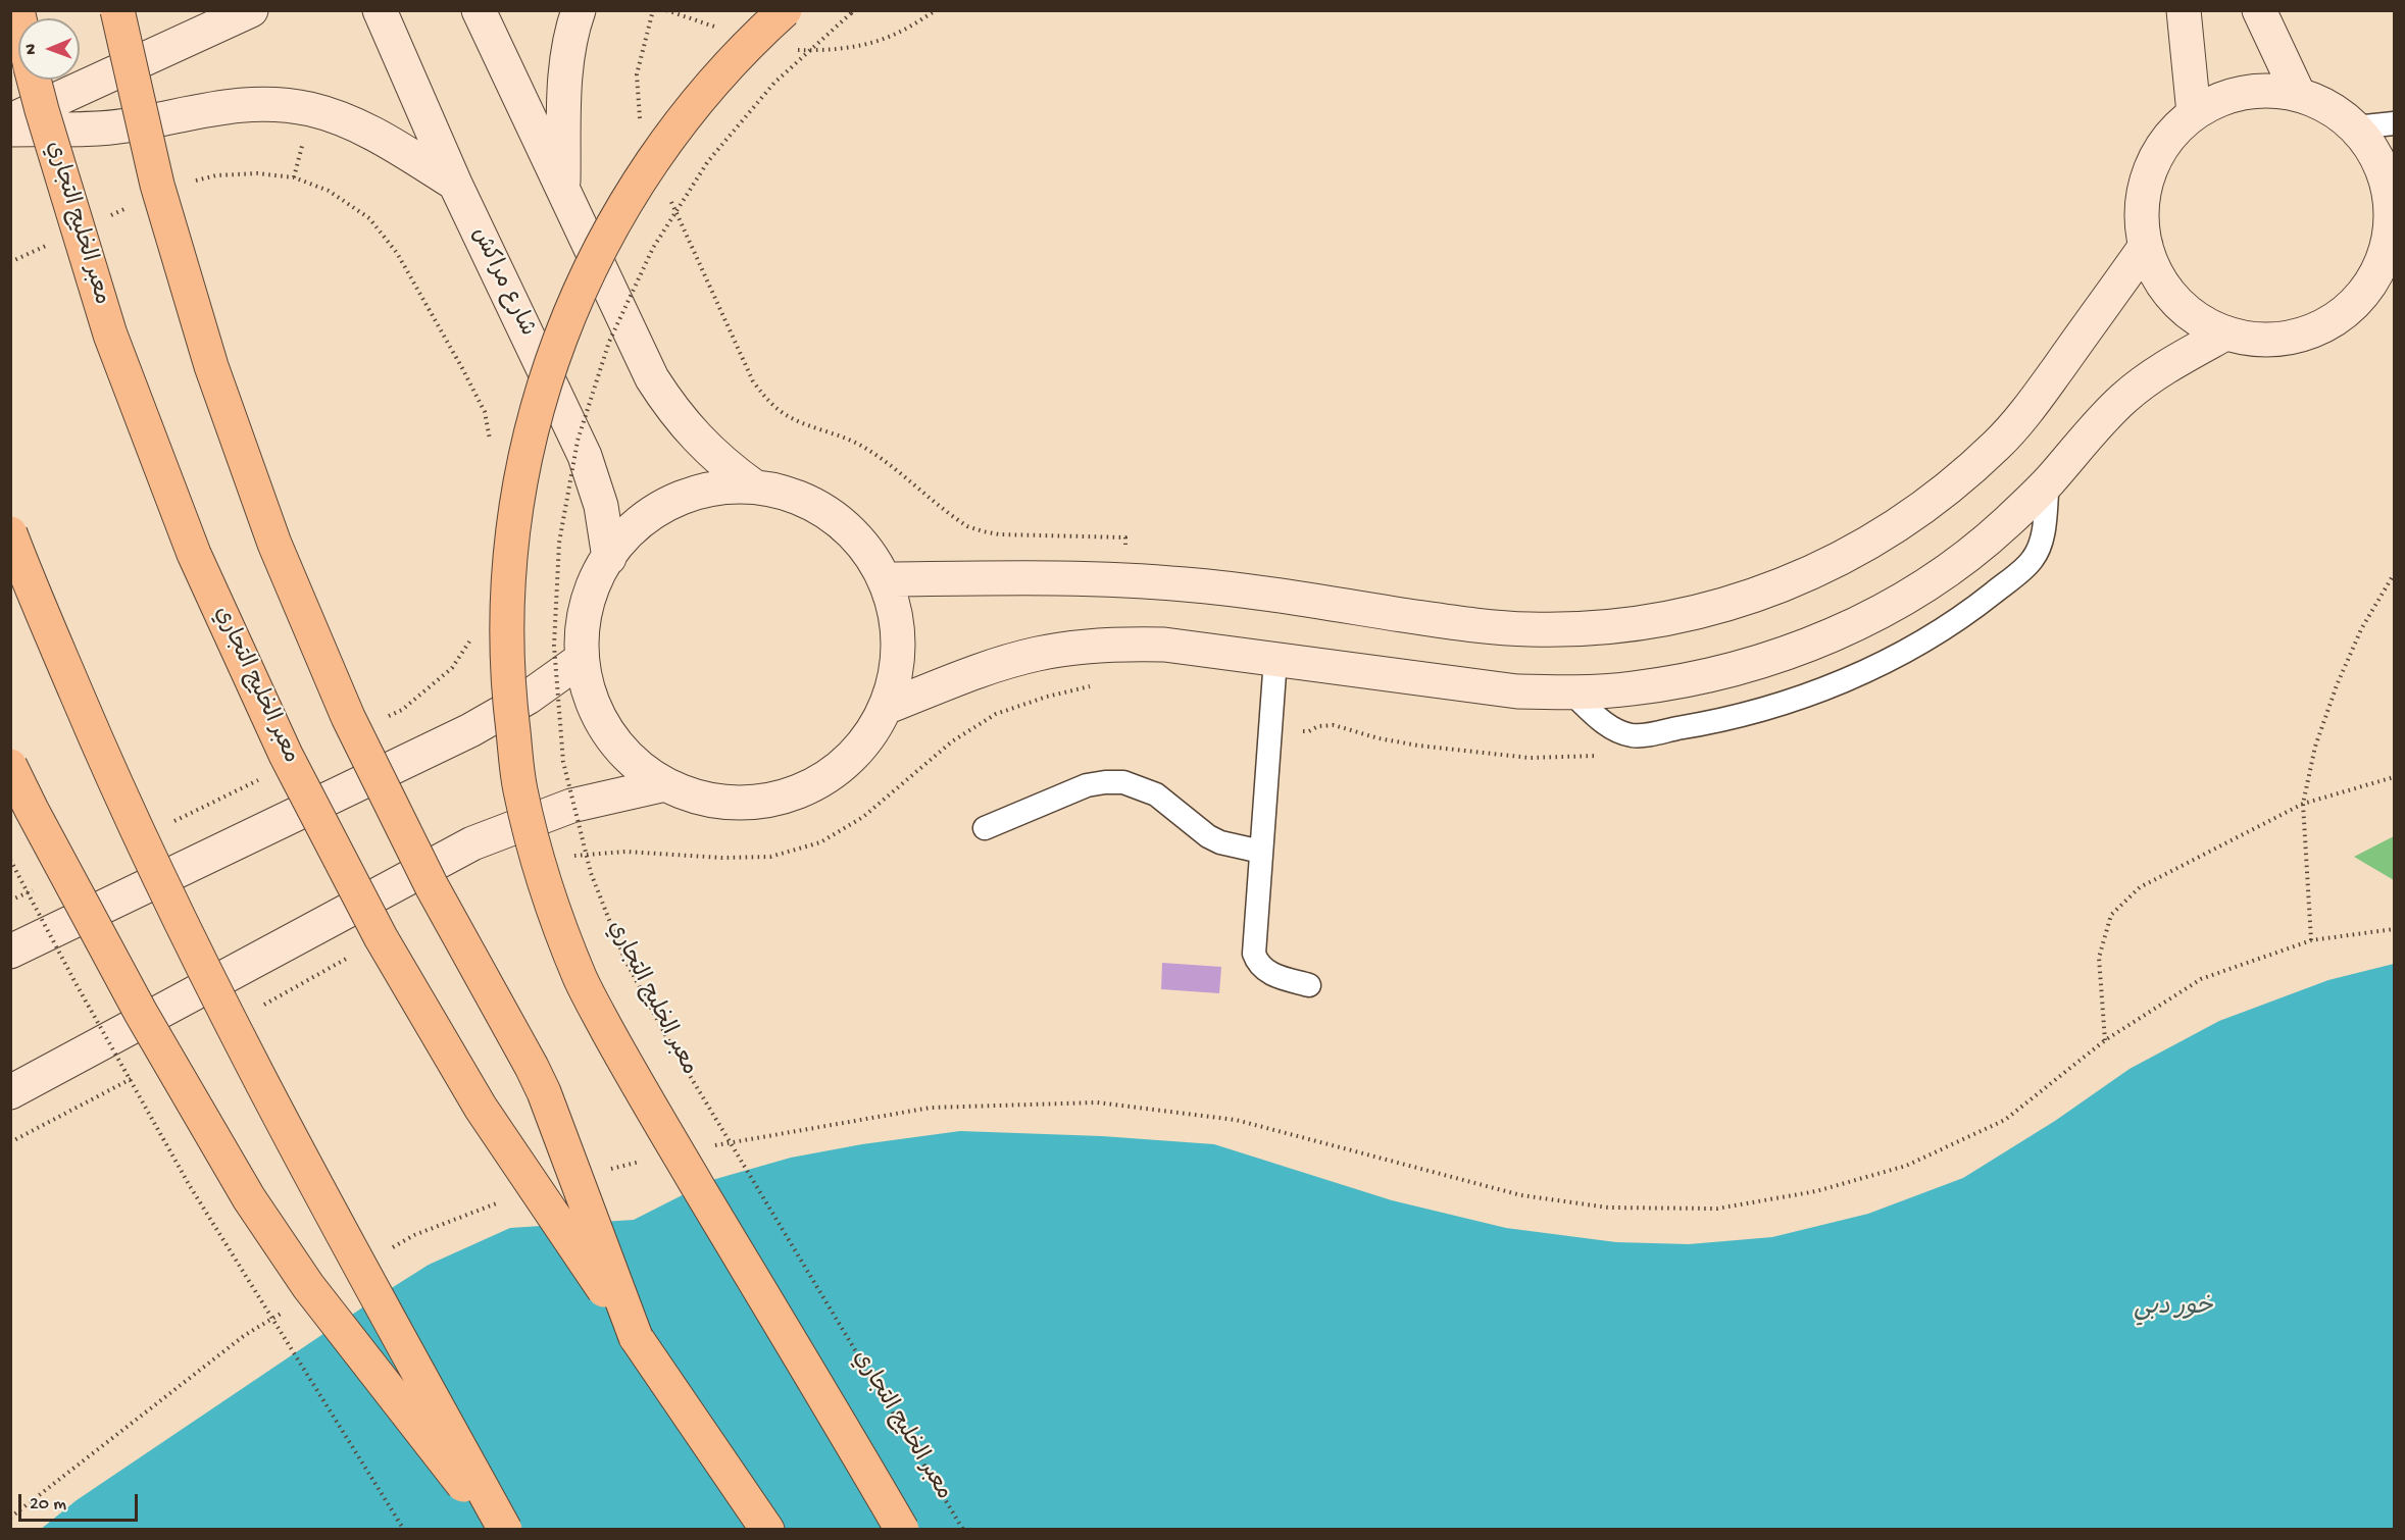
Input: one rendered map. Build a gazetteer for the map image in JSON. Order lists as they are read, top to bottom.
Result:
{
  "streets": {
    "highway": ["معبر الخليج التجاري"],
    "street": ["شارع مراكش"]
  },
  "water": ["خور دبي"],
  "scale_bar": "20 m",
  "north": "left"
}
